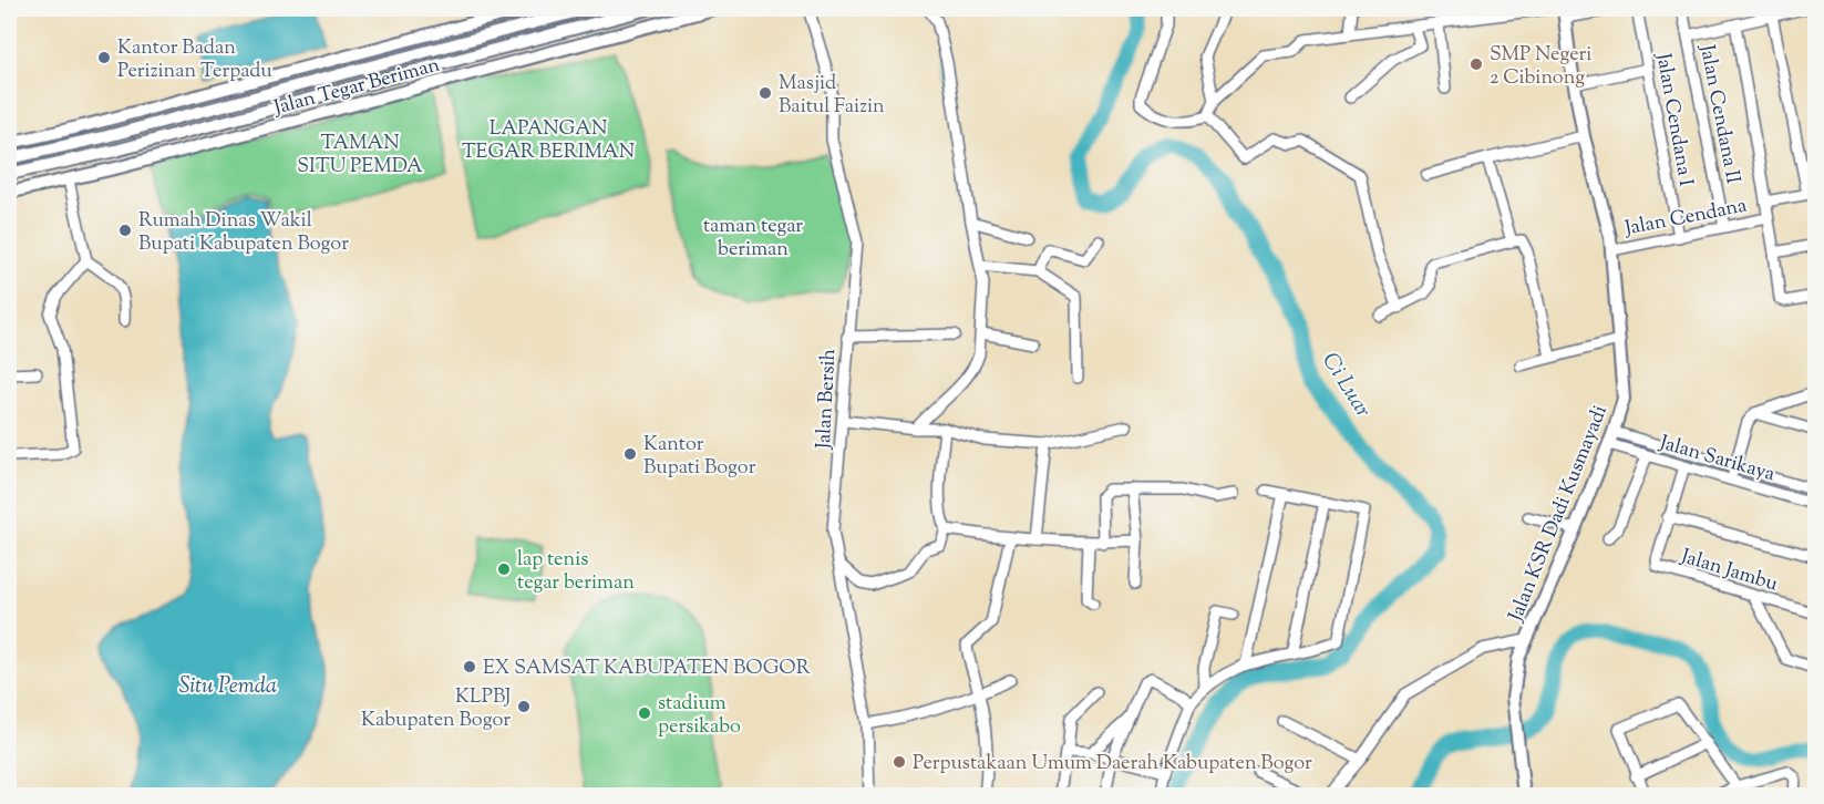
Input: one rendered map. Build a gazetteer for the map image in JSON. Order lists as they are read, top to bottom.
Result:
{
  "streets": {
    "main road": ["Jalan Tegar Beriman", "Jalan KSR Dadi Kusmayadi"],
    "street": [
      "Jalan Cendana II",
      "Jalan Cendana I",
      "Jalan Cendana",
      "Jalan Bersih",
      "Jalan Sarikaya",
      "Jalan Jambu"
    ]
  },
  "crossings": [
    ["Jalan Cendana II", "Jalan Cendana"],
    ["Jalan Cendana I", "Jalan Cendana"],
    ["Jalan Cendana", "Jalan KSR Dadi Kusmayadi"],
    ["Jalan Sarikaya", "Jalan KSR Dadi Kusmayadi"],
    ["Jalan Sarikaya", "Jalan Jambu"]
  ],
  "water": ["Ci Luar", "Situ Pemda"],
  "parks": ["LAPANGAN TEGAR BERIMAN", "TAMAN SITU PEMDA", "taman tegar beriman"],
  "places": [
    "Kantor Badan Perizinan Terpadu",
    "SMP Negeri 2 Cibinong",
    "Masjid Baitul Faizin",
    "Rumah Dinas Wakil Bupati Kabupaten Bogor",
    "Kantor Bupati Bogor",
    "lap tenis tegar beriman",
    "EX SAMSAT KABUPATEN BOGOR",
    "KLPBJ Kabupaten Bogor",
    "stadium persikabo",
    "Perpustakaan Umum Daerah Kabupaten Bogor"
  ]
}
